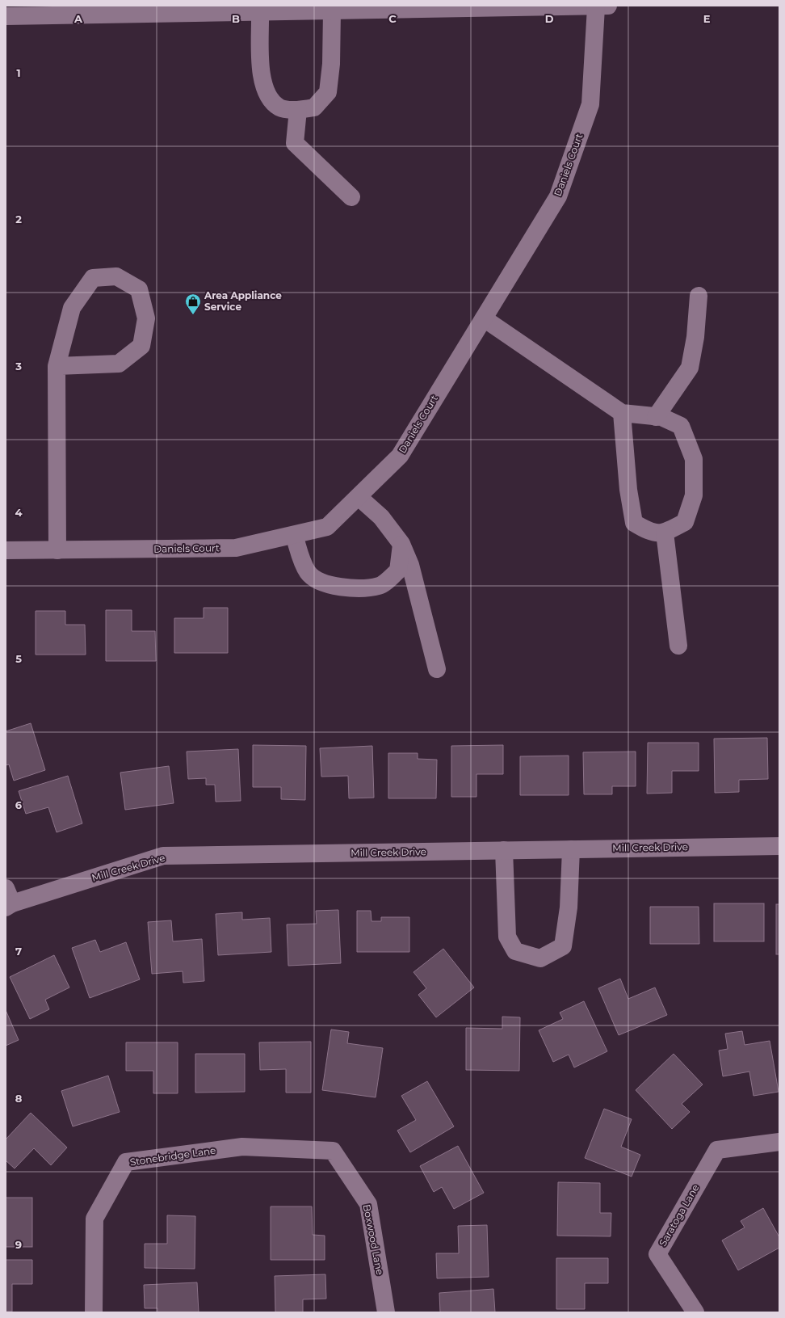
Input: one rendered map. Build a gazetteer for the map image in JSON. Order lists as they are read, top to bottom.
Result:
{
  "streets": {
    "street": [
      "Daniels Court",
      "Mill Creek Drive",
      "Stonebridge Lane",
      "Saratoga Lane",
      "Boxwood Lane"
    ]
  },
  "crossings": [
    ["Stonebridge Lane", "Boxwood Lane"]
  ],
  "places": {
    "shop": ["Area Appliance Service"]
  },
  "grid": {
    "columns": [
      "A",
      "B",
      "C",
      "D",
      "E"
    ],
    "rows": [
      "1",
      "2",
      "3",
      "4",
      "5",
      "6",
      "7",
      "8",
      "9"
    ]
  }
}
